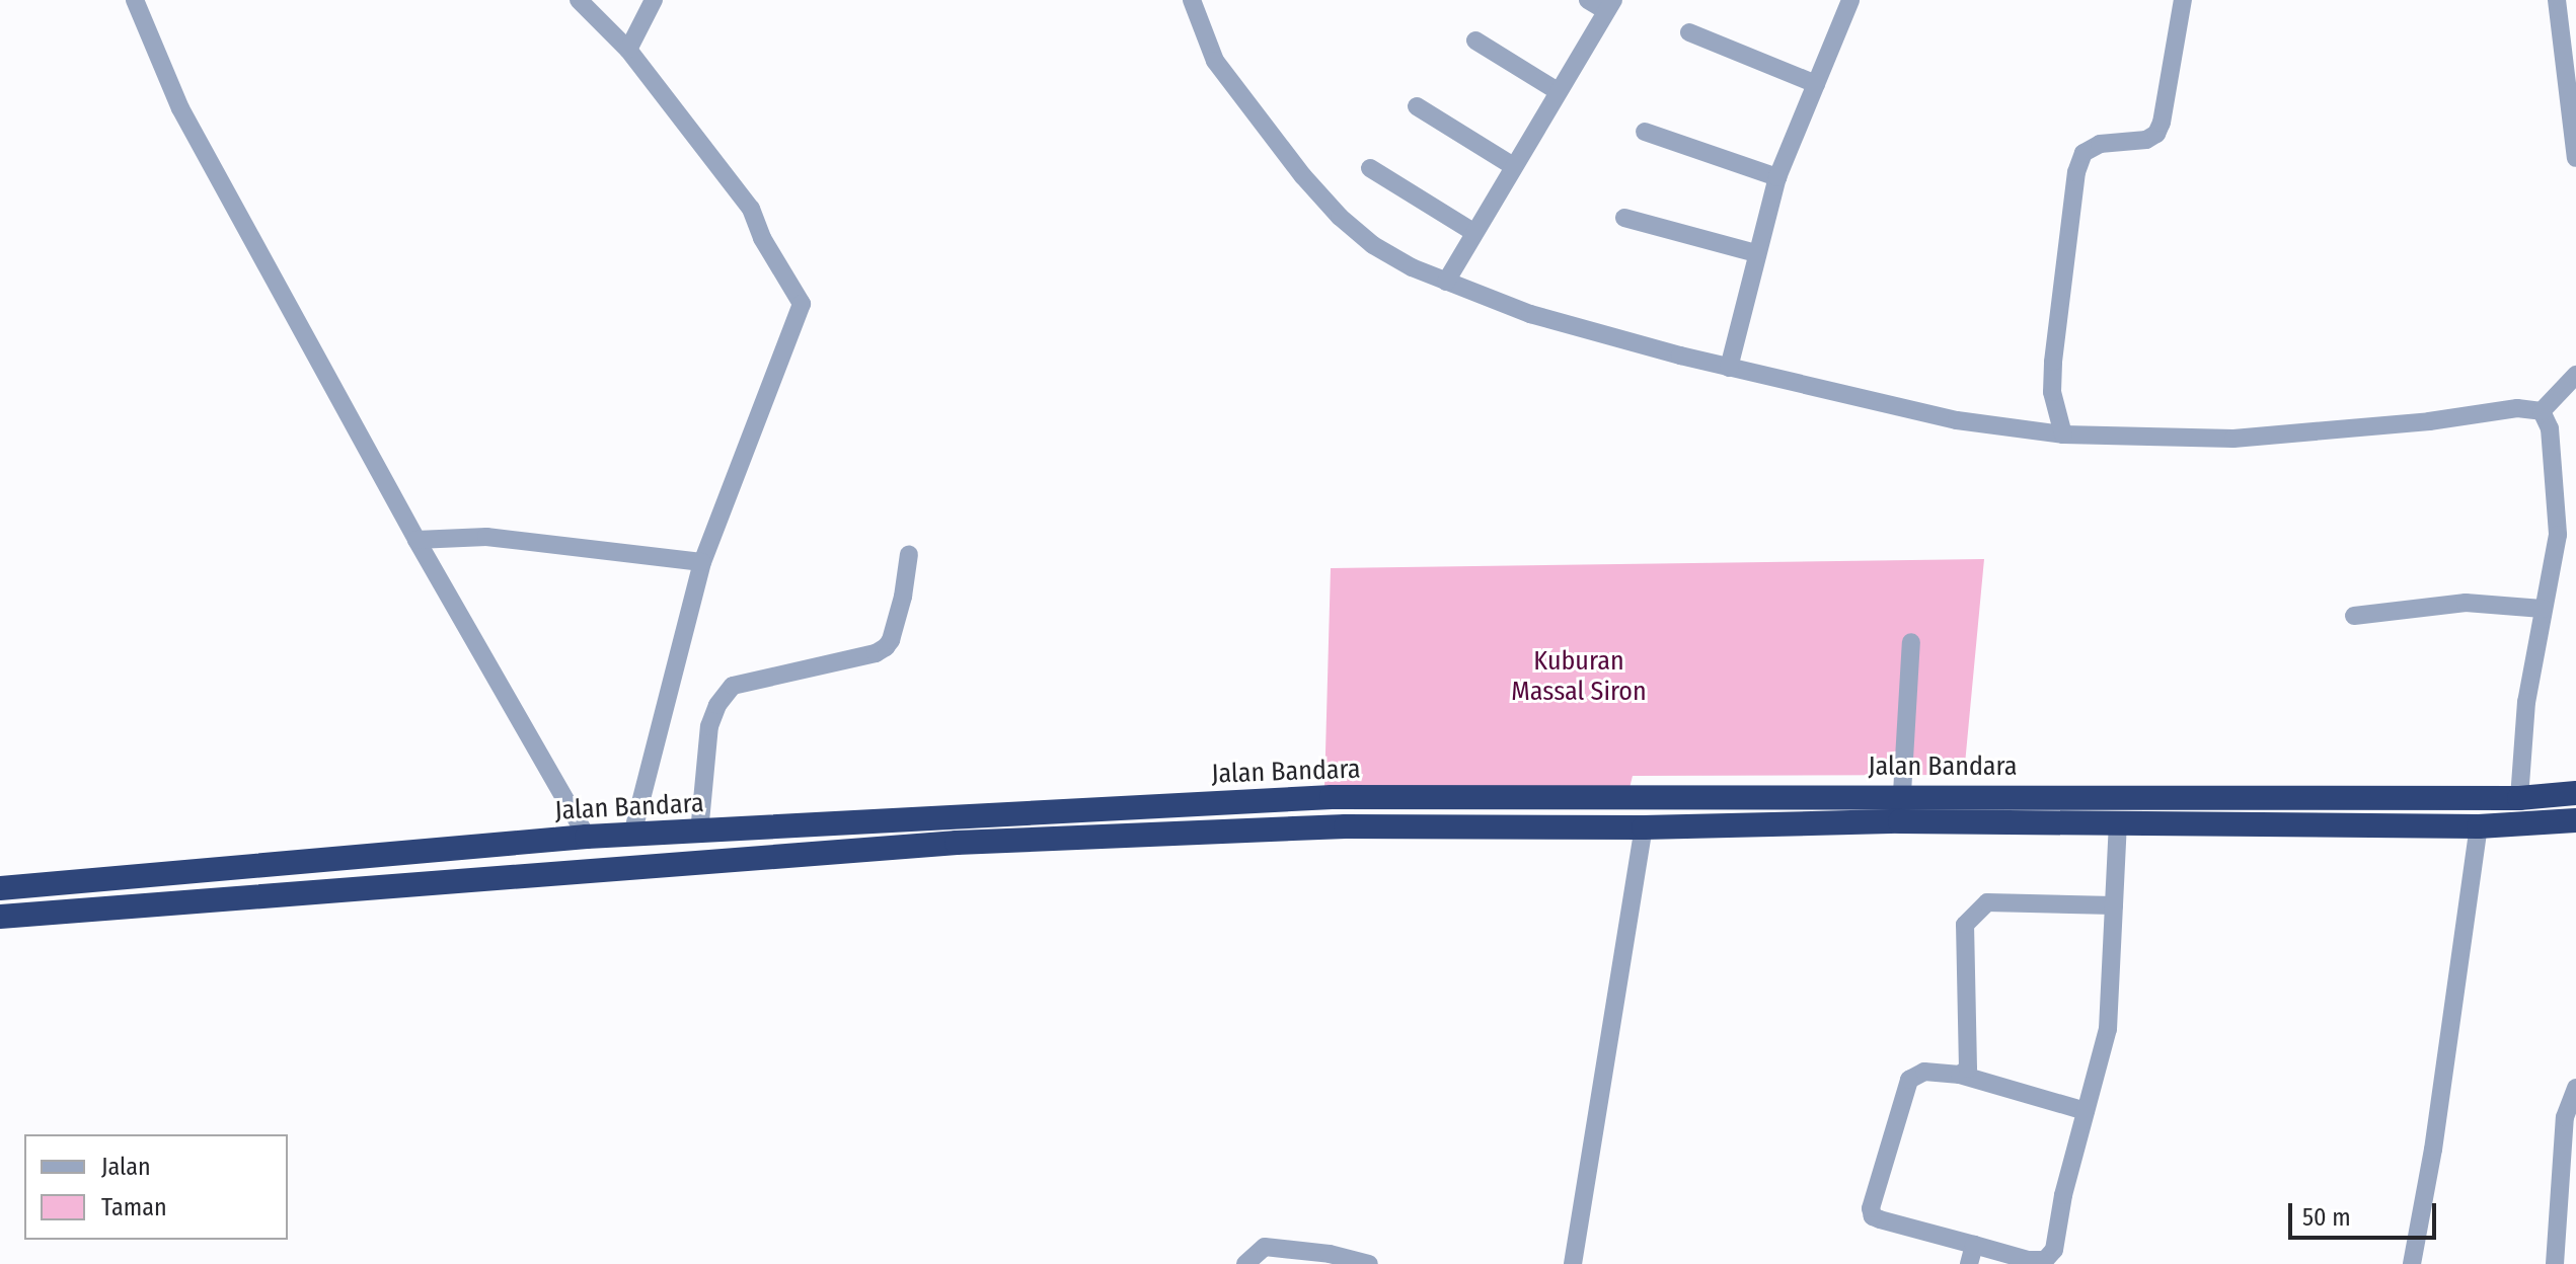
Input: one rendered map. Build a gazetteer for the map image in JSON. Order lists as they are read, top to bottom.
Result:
{
  "streets": {
    "highway": ["Jalan Bandara"]
  },
  "parks": ["Kuburan Massal Siron"],
  "legend": ["Jalan", "Taman"],
  "scale_bar": "50 m"
}
